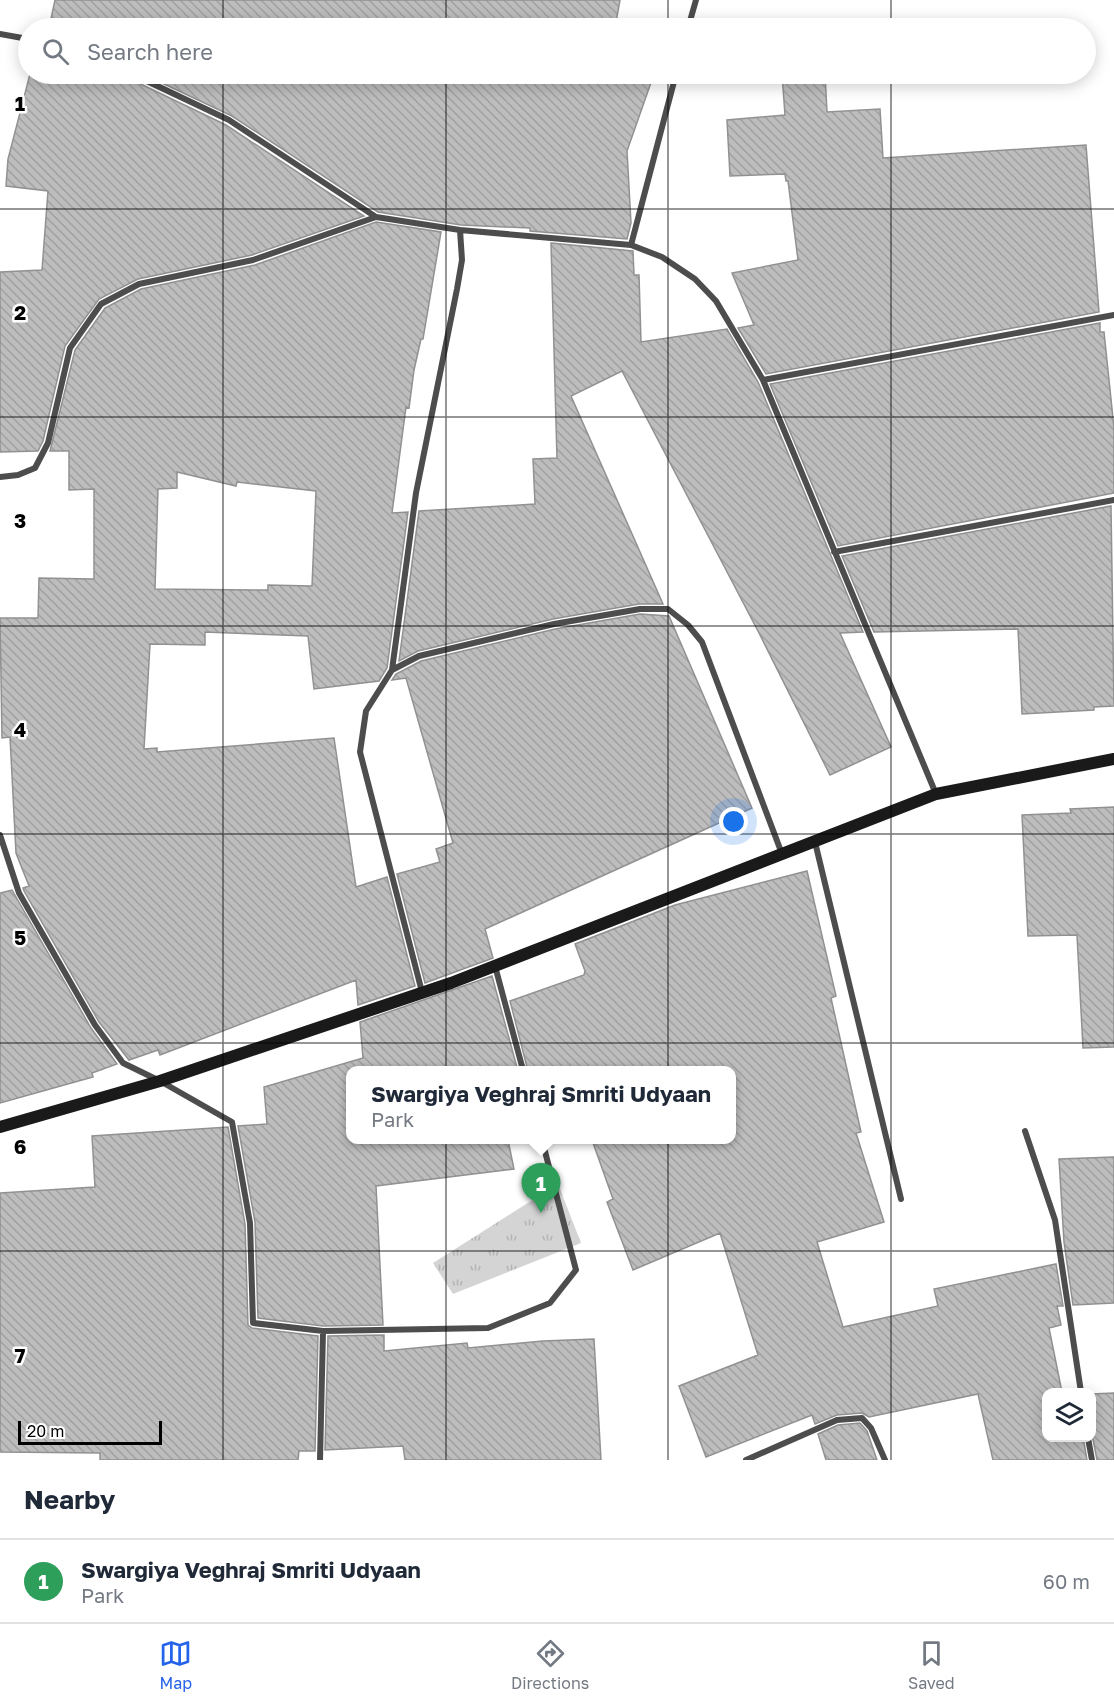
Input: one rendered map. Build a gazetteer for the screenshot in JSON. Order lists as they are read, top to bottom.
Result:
{
  "scale_bar": "20 m",
  "page": {
    "search": "Search here",
    "popup": ["Swargiya Veghraj Smriti Udyaan", "Park"],
    "pins": "1",
    "scale": "20 m",
    "heading": "Nearby",
    "list": [
      {
        "mark": "1",
        "name": "Swargiya Veghraj Smriti Udyaan",
        "note": "Park",
        "value": "60 m"
      }
    ],
    "nav": ["Map", "Directions", "Saved"]
  },
  "grid": {
    "rows": [
      "1",
      "2",
      "3",
      "4",
      "5",
      "6",
      "7"
    ]
  }
}
